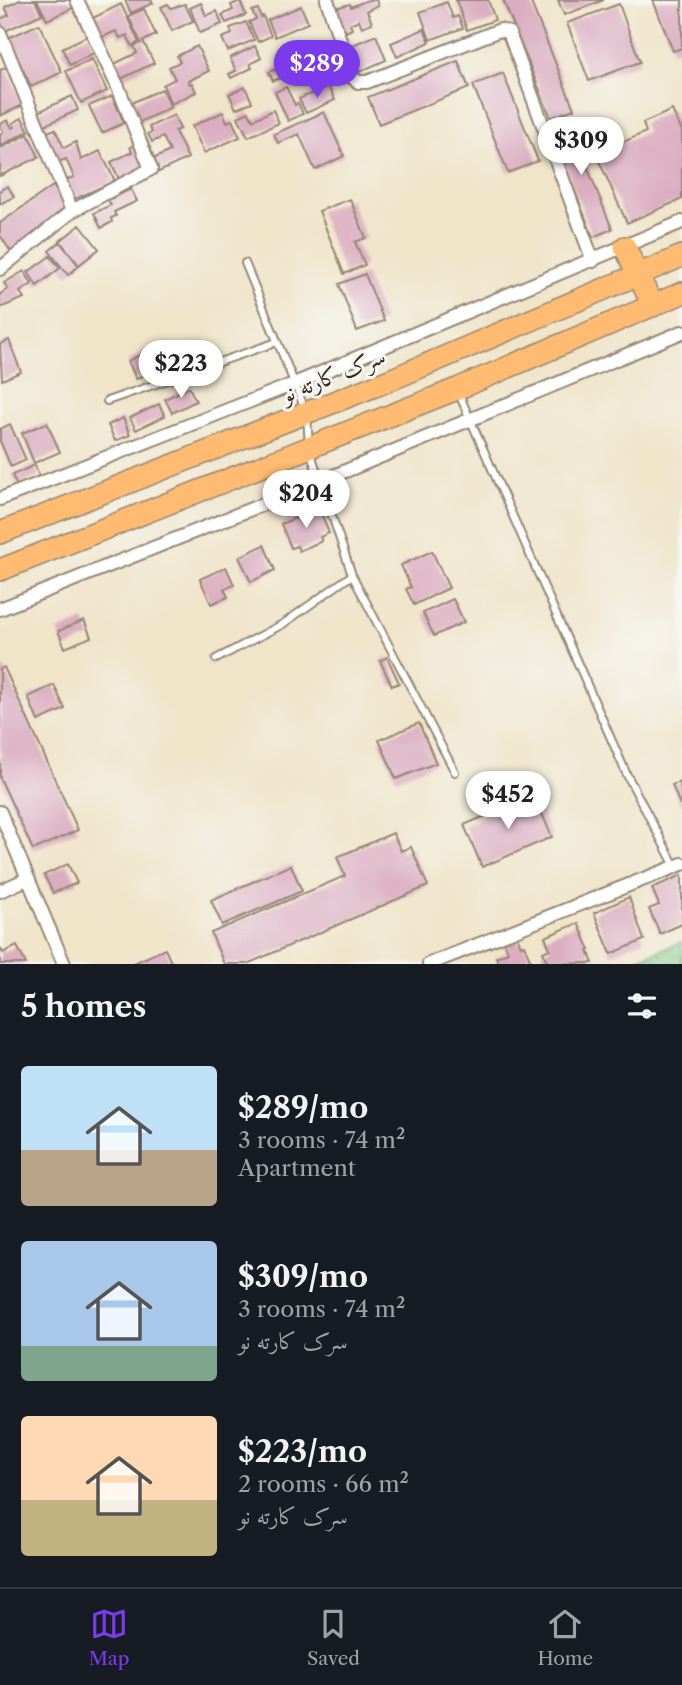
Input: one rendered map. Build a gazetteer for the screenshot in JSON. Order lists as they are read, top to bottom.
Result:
{
  "streets": {
    "highway": ["سرک کارته نو"]
  },
  "page": {
    "price": [
      "$289",
      "$309",
      "$223",
      "$204",
      "$452"
    ],
    "heading": "5 homes",
    "list": [
      {
        "name": "$289/mo",
        "note": "3 rooms · 74 m² · Apartment"
      },
      {
        "name": "$309/mo",
        "note": "3 rooms · 74 m² · سرک کارته نو"
      },
      {
        "name": "$223/mo",
        "note": "2 rooms · 66 m² · سرک کارته نو"
      }
    ],
    "tabs": ["Map", "Saved", "Home"]
  }
}
